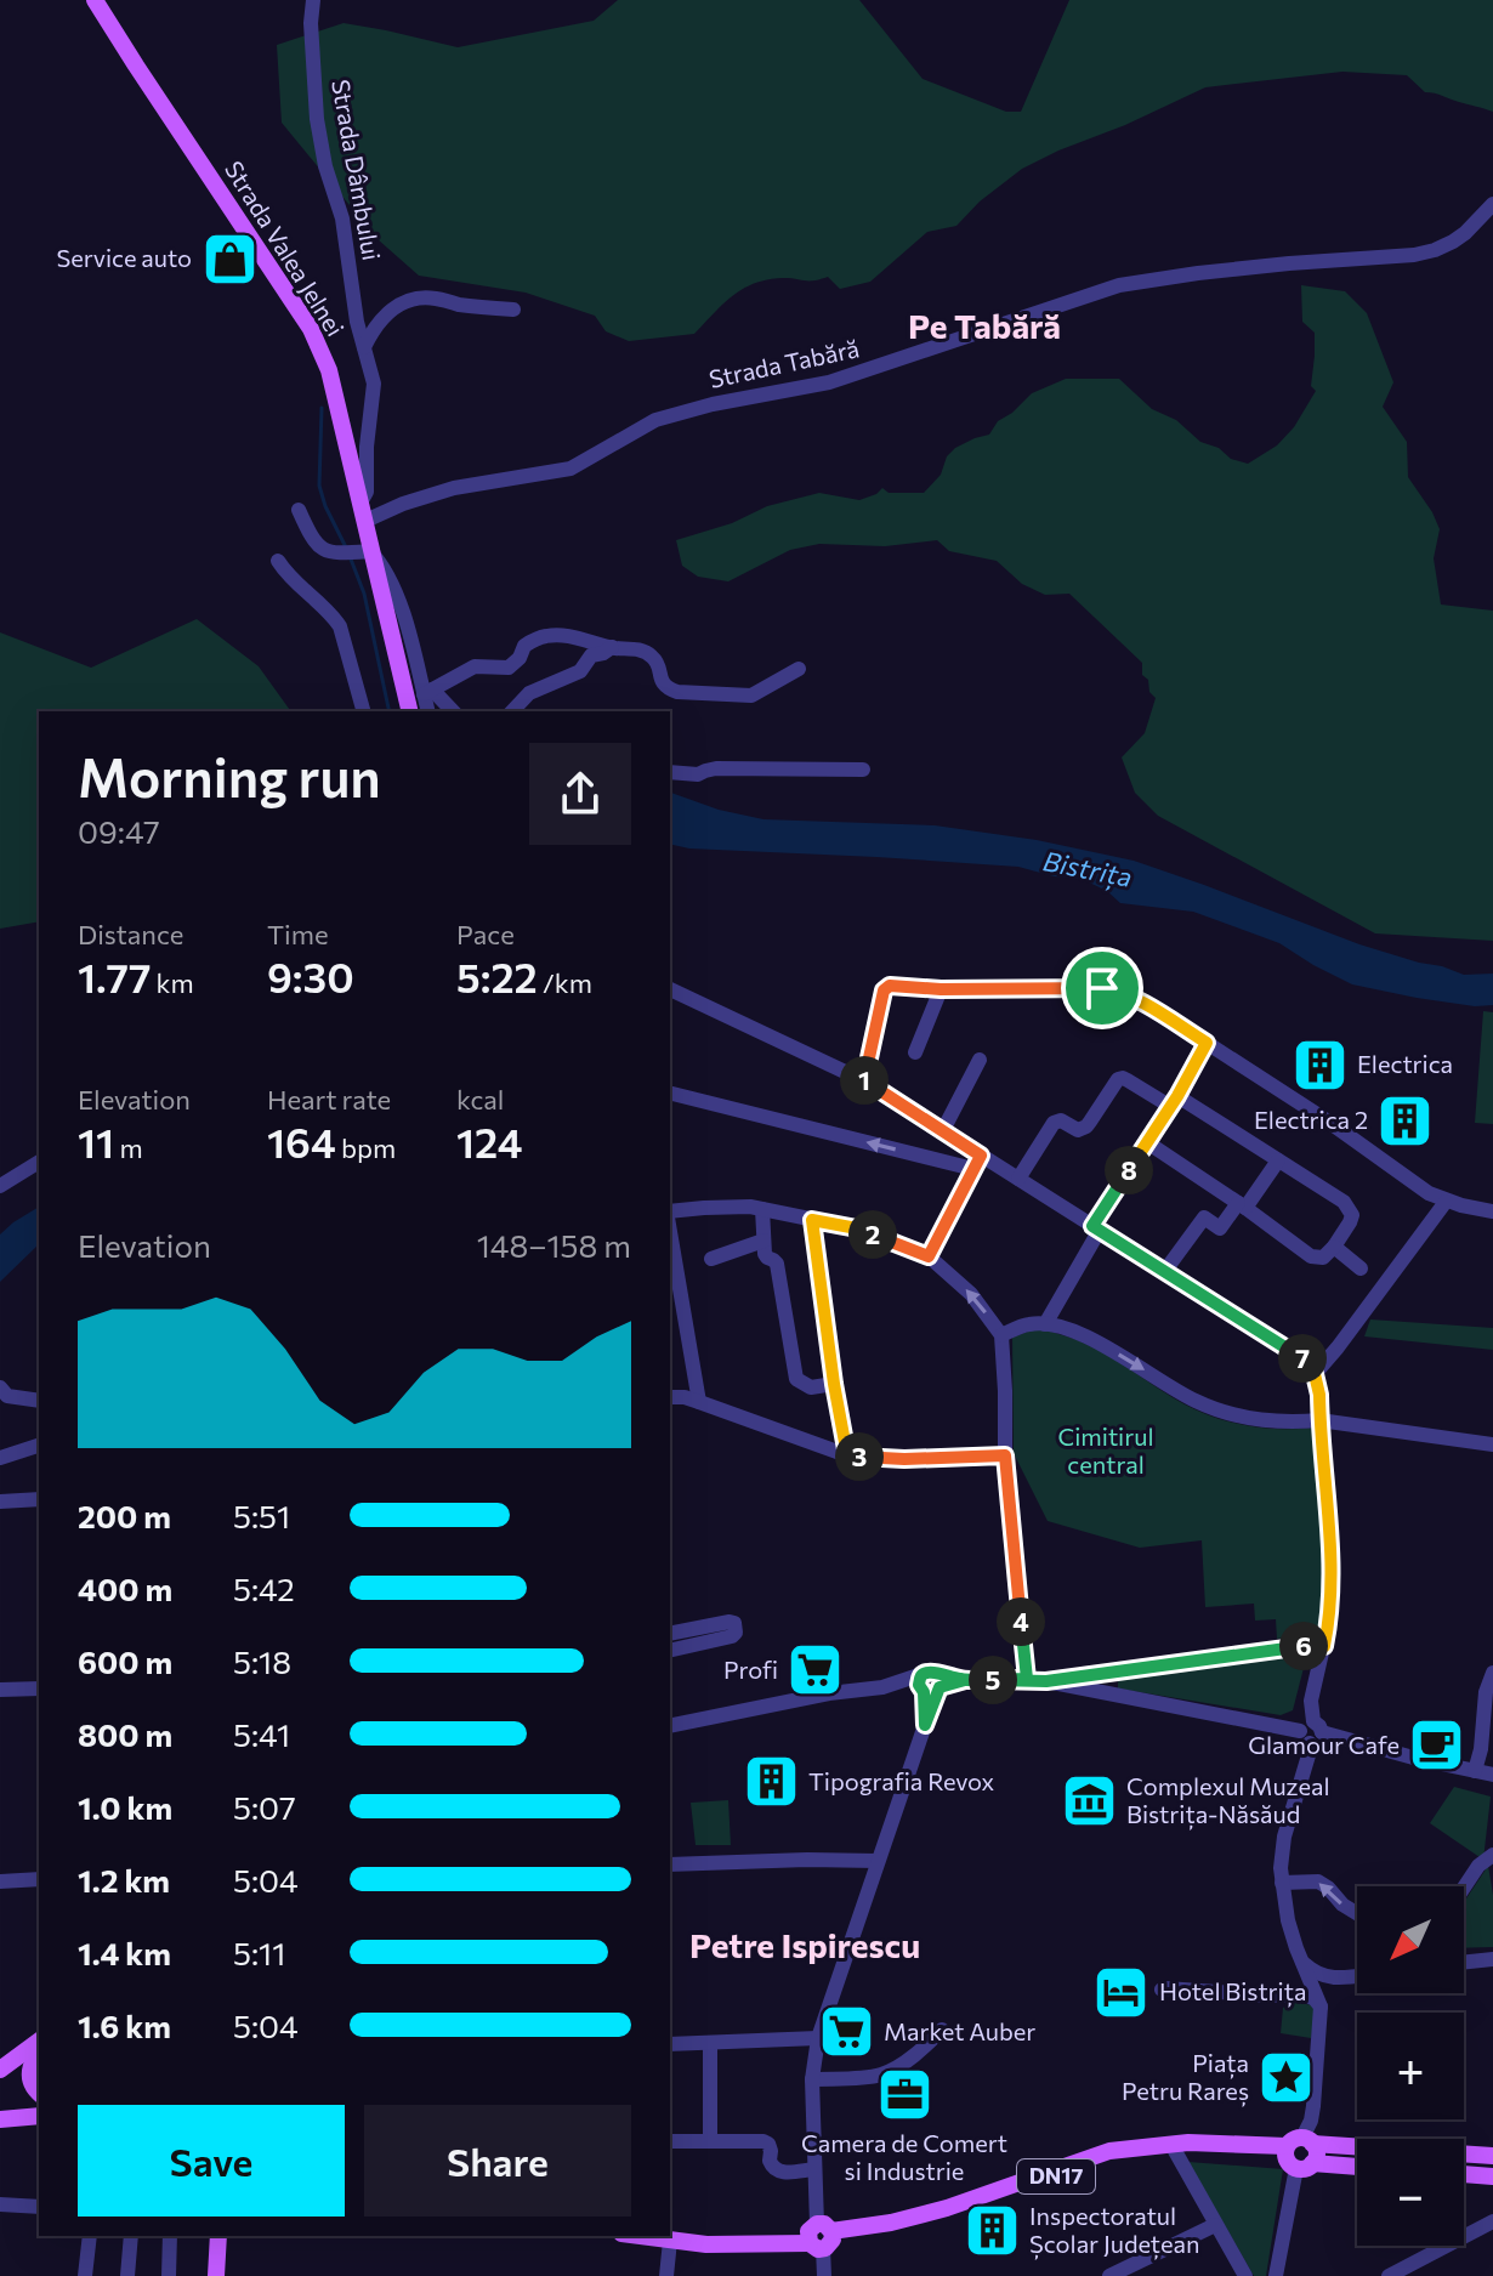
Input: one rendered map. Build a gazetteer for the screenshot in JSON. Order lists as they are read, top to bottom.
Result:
{
  "streets": {
    "main road": ["Strada Valea Jelnei", "DN17"],
    "street": ["Strada Dâmbului", "Strada Tabără"]
  },
  "crossings": [
    ["Strada Dâmbului", "Strada Valea Jelnei"],
    ["Strada Valea Jelnei", "Strada Tabără"]
  ],
  "districts": ["Pe Tabără", "Petre Ispirescu"],
  "water": ["Bistrița"],
  "parks": ["Cimitirul central"],
  "places": {
    "shop": ["Service auto"],
    "building": [
      "Electrica",
      "Electrica 2",
      "Tipografia Revox",
      "Inspectoratul Școlar Județean"
    ],
    "supermarket": ["Profi", "Market Auber"],
    "cafe": ["Glamour Cafe"],
    "museum": ["Complexul Muzeal Bistrița-Năsăud"],
    "hotel": ["Hotel Bistrița"],
    "place": ["Piața Petru Rareș"],
    "office": ["Camera de Comert si Industrie"]
  },
  "north": "bottom left",
  "page": {
    "heading": ["Morning run", "09:47"],
    "stats": [
      ["Distance", "1.77 km"],
      ["Time", "9:30"],
      ["Pace", "5:22 /km"],
      ["Elevation", "11 m"],
      ["Heart rate", "164 bpm"],
      ["kcal", "124"]
    ],
    "pins": [
      "1",
      "8",
      "2",
      "7",
      "3",
      "4",
      "6",
      "5"
    ],
    "chart": ["Elevation", "148–158 m"],
    "list": [
      {
        "name": "200 m",
        "note": "5:51"
      },
      {
        "name": "400 m",
        "note": "5:42"
      },
      {
        "name": "600 m",
        "note": "5:18"
      },
      {
        "name": "800 m",
        "note": "5:41"
      },
      {
        "name": "1.0 km",
        "note": "5:07"
      },
      {
        "name": "1.2 km",
        "note": "5:04"
      },
      {
        "name": "1.4 km",
        "note": "5:11"
      },
      {
        "name": "1.6 km",
        "note": "5:04"
      }
    ],
    "map_buttons": ["+", "−"],
    "buttons": ["Save", "Share"]
  }
}
